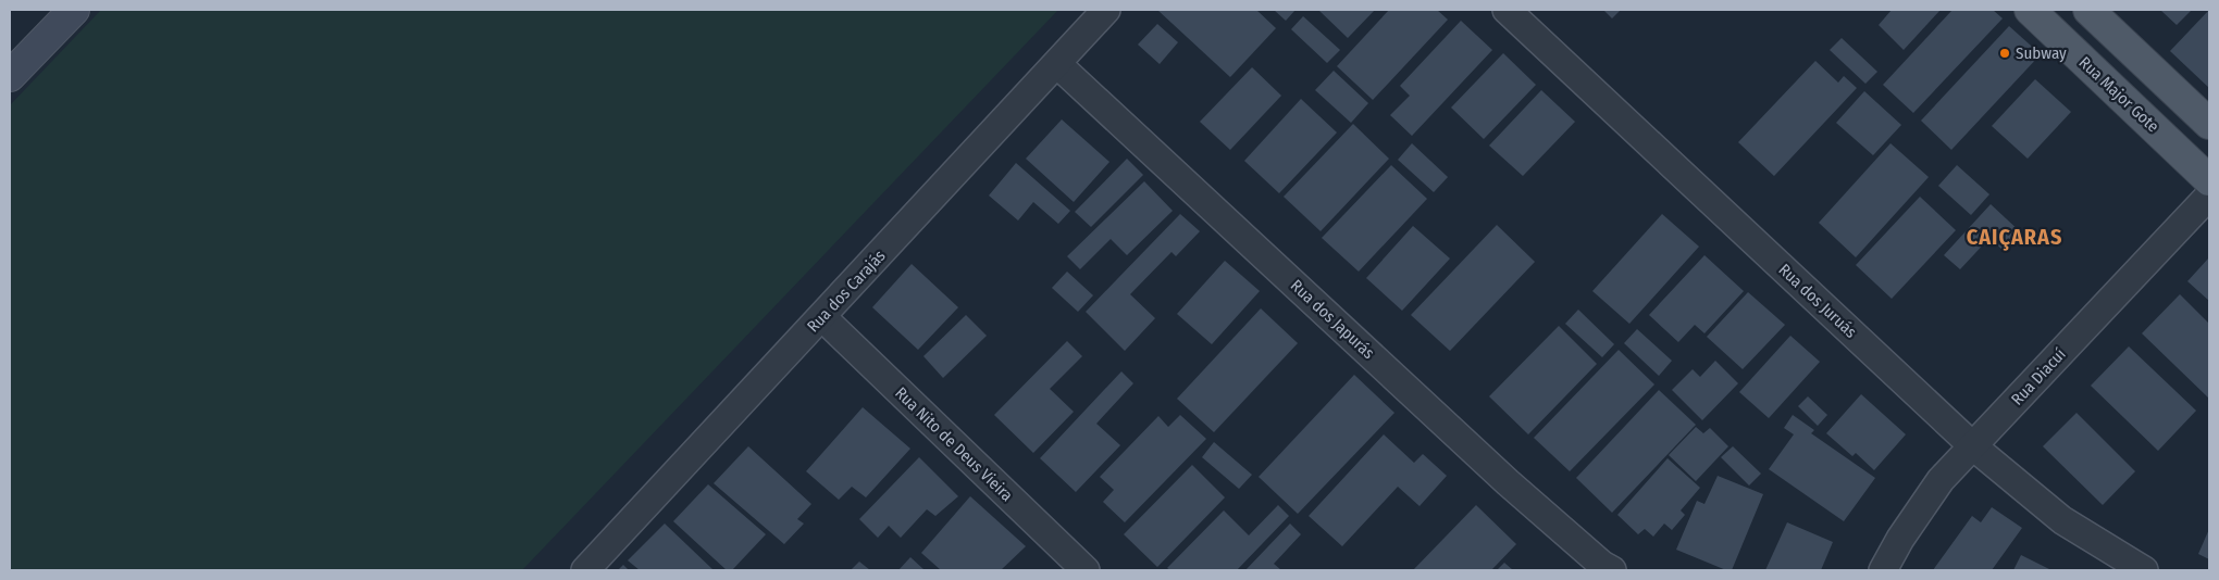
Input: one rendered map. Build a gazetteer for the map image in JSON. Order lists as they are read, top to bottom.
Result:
{
  "streets": {
    "main road": ["Rua Major Gote"],
    "street": [
      "Rua dos Carajás",
      "Rua dos Juruás",
      "Rua dos Japurás",
      "Rua Diacuí",
      "Rua Nito de Deus Vieira"
    ]
  },
  "crossings": [
    ["Rua dos Carajás", "Rua dos Japurás"],
    ["Rua dos Carajás", "Rua Nito de Deus Vieira"],
    ["Rua dos Juruás", "Rua Diacuí"]
  ],
  "districts": ["CAIÇARAS"],
  "places": ["Subway"]
}
